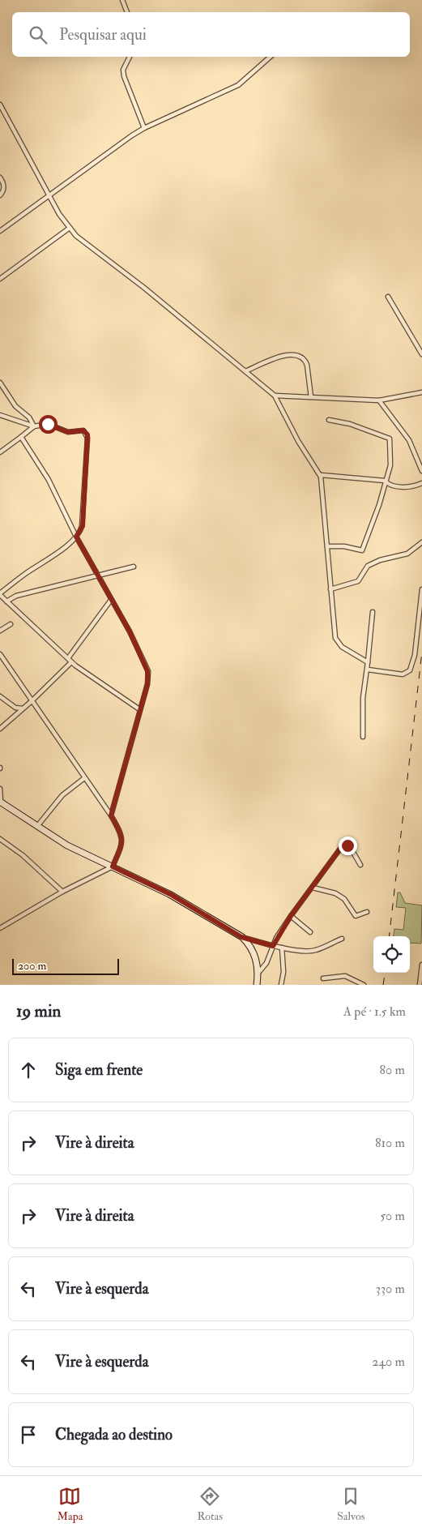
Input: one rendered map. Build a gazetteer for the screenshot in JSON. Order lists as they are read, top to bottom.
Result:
{
  "scale_bar": "200 m",
  "page": {
    "search": "Pesquisar aqui",
    "scale": "200 m",
    "heading": ["19 min", "A pé · 1.5 km"],
    "list": [
      ["Siga em frente", "80 m"],
      ["Vire à direita", "810 m"],
      ["Vire à direita", "50 m"],
      ["Vire à esquerda", "330 m"],
      ["Vire à esquerda", "240 m"],
      "Chegada ao destino"
    ],
    "nav": ["Mapa", "Rotas", "Salvos"]
  }
}
